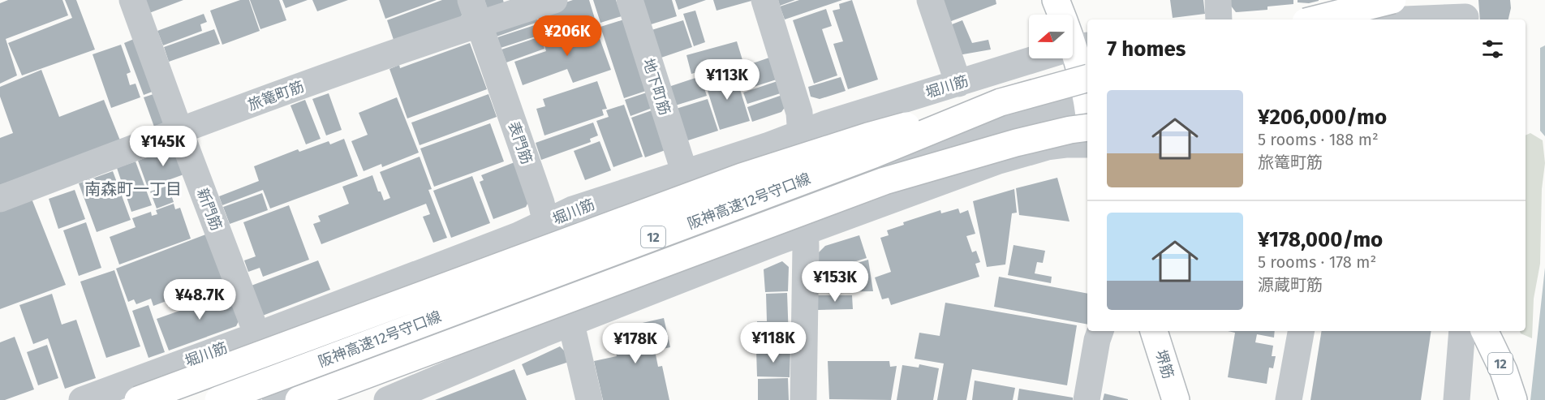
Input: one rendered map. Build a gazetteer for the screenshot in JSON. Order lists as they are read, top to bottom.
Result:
{
  "streets": {
    "main road": ["阪神高速12号守口線", "12", "堺筋"],
    "street": [
      "地下町筋",
      "堀川筋",
      "旅篭町筋",
      "表門筋",
      "新門筋"
    ]
  },
  "crossings": [
    ["地下町筋", "堀川筋"],
    ["堀川筋", "表門筋"],
    ["堀川筋", "新門筋"],
    ["旅篭町筋", "表門筋"],
    ["旅篭町筋", "新門筋"]
  ],
  "districts": ["南森町一丁目"],
  "north": "left",
  "page": {
    "price": [
      "¥206K",
      "¥113K",
      "¥145K",
      "¥153K",
      "¥48.7K",
      "¥118K",
      "¥178K"
    ],
    "heading": "7 homes",
    "list": [
      {
        "name": "¥206,000/mo",
        "note": "5 rooms · 188 m² · 旅篭町筋"
      },
      {
        "name": "¥178,000/mo",
        "note": "5 rooms · 178 m² · 源蔵町筋"
      }
    ]
  }
}
